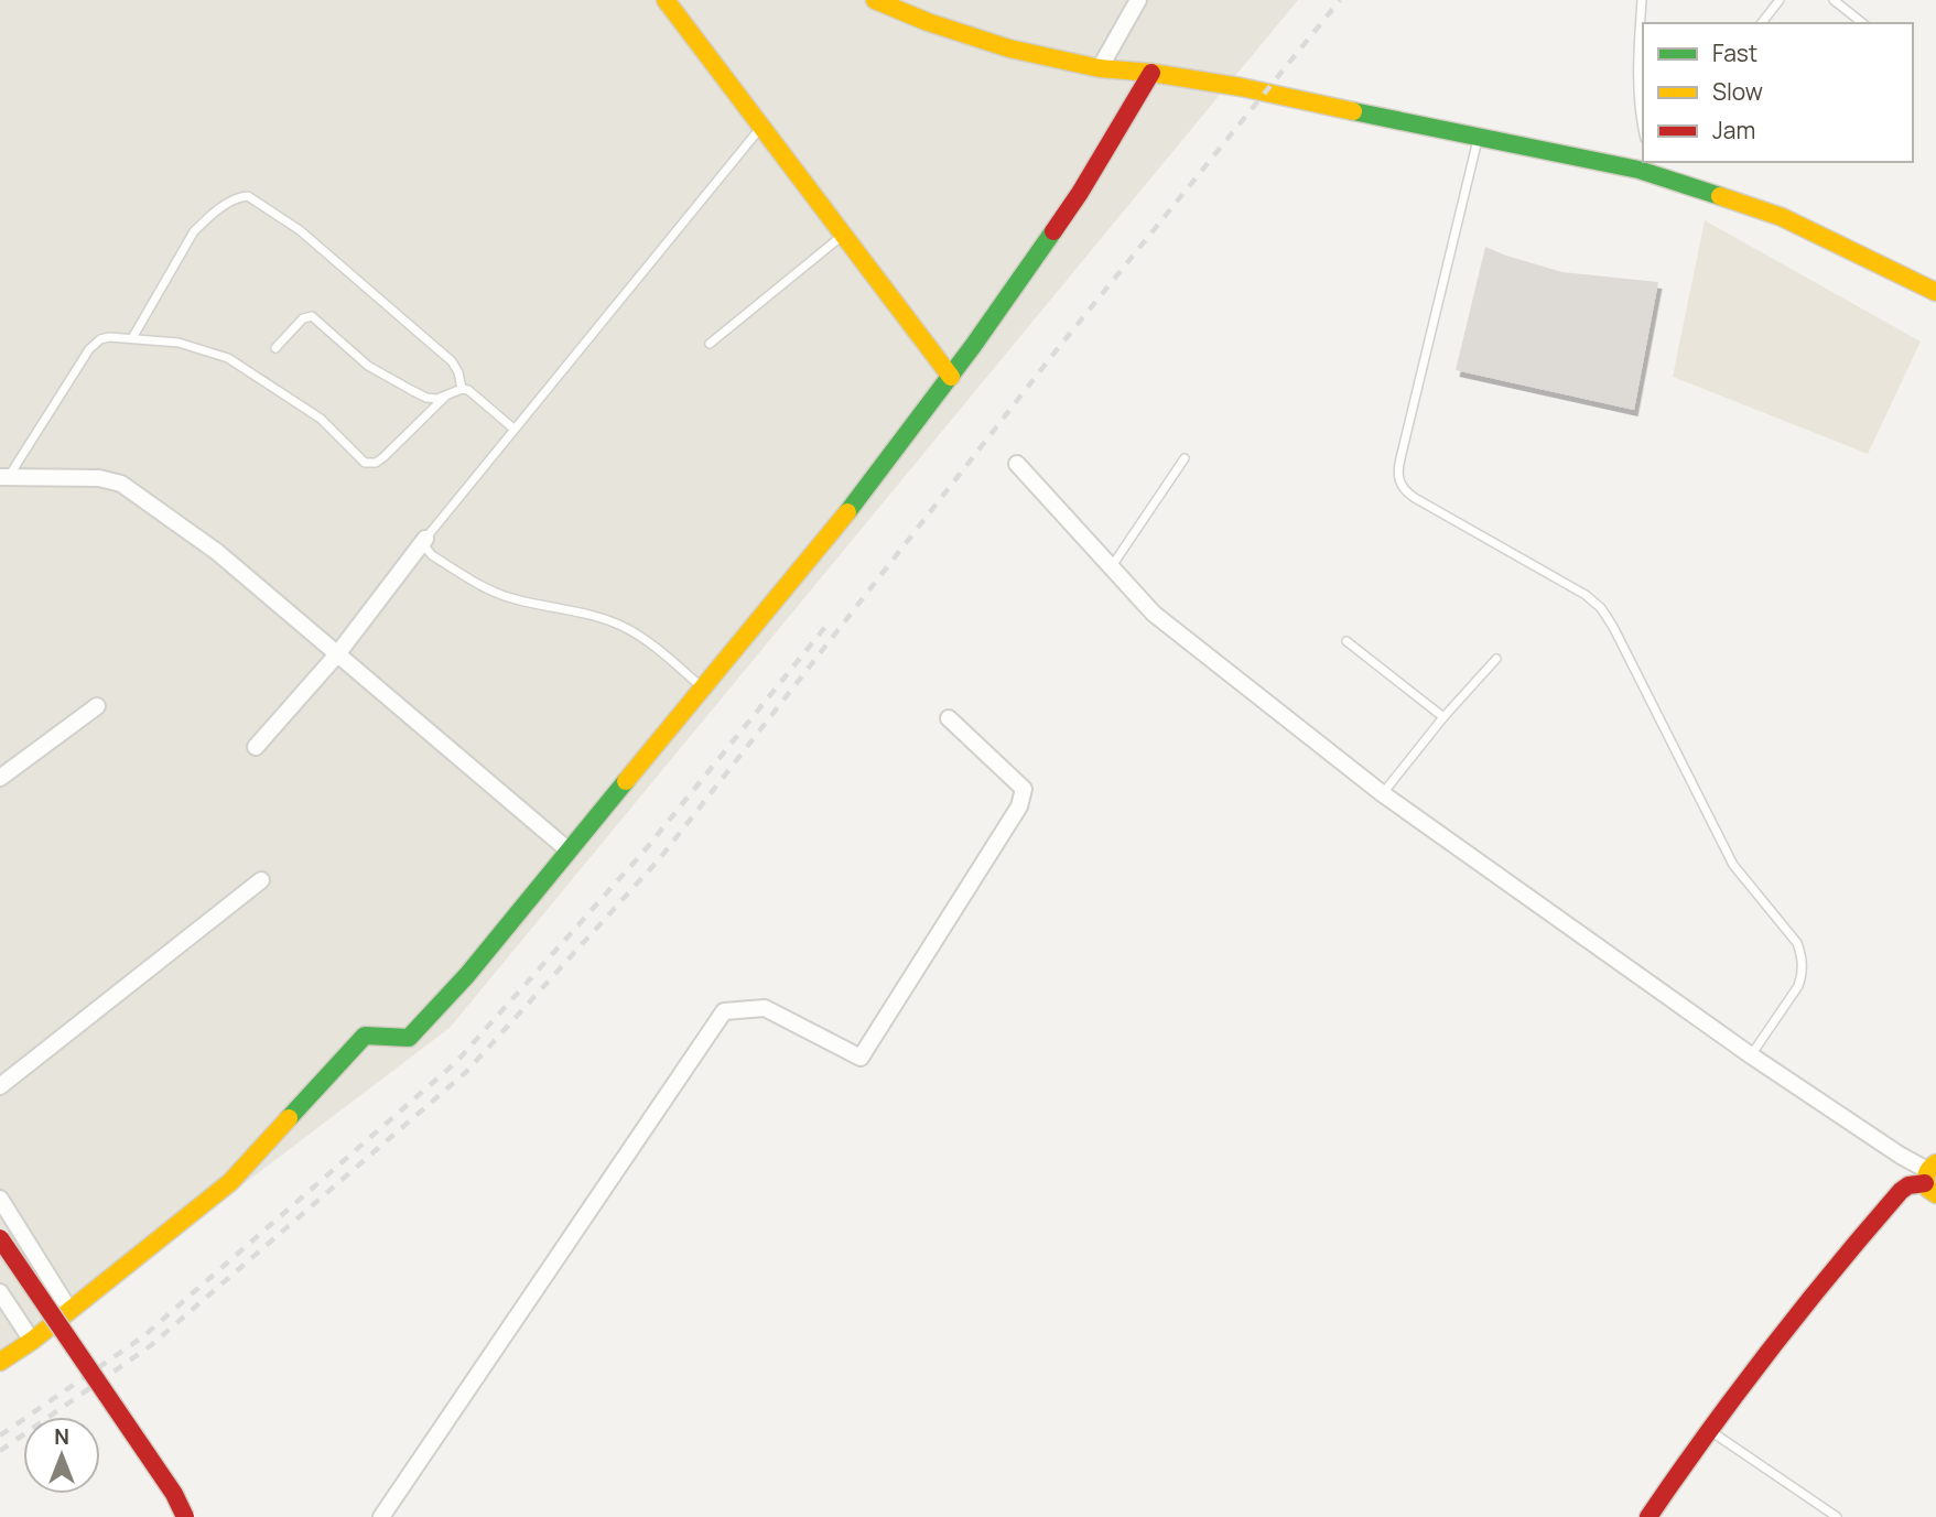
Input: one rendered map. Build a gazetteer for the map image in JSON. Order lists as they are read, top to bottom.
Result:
{
  "legend": ["Fast", "Slow", "Jam"],
  "north": "top"
}
